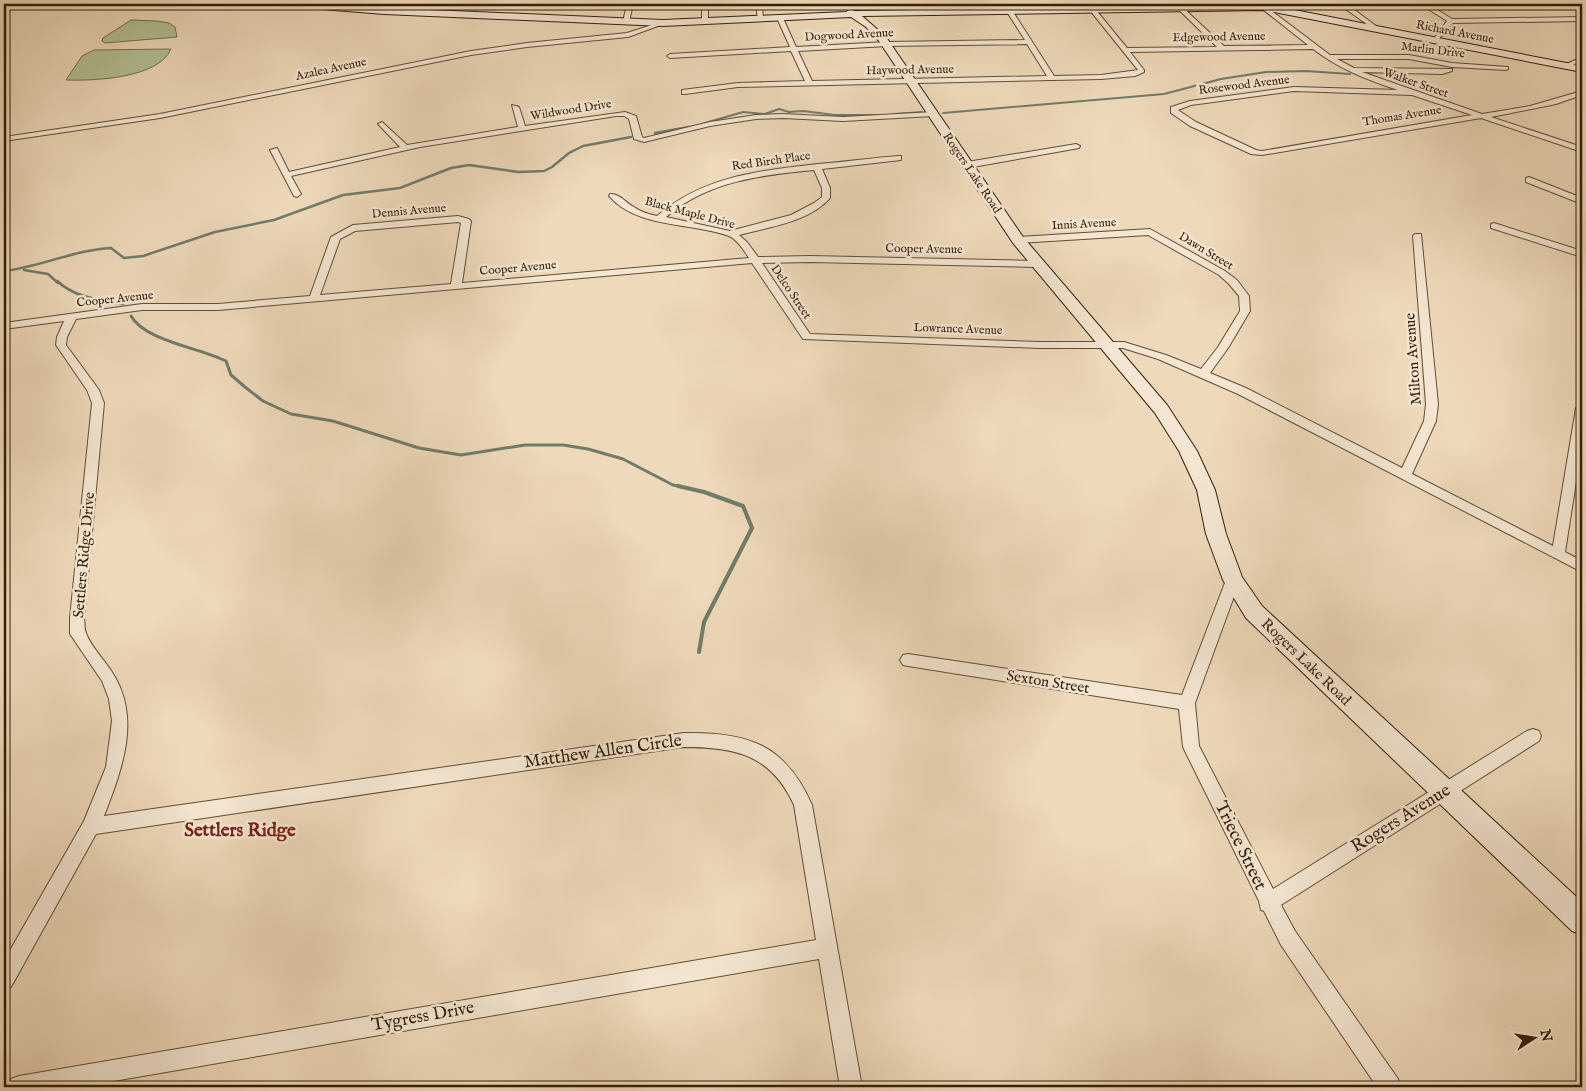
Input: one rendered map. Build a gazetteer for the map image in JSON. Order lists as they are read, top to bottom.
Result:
{
  "streets": {
    "street": [
      "Richard Avenue",
      "Dogwood Avenue",
      "Edgewood Avenue",
      "Marlin Drive",
      "Azalea Avenue",
      "Haywood Avenue",
      "Walker Street",
      "Rosewood Avenue",
      "Wildwood Drive",
      "Thomas Avenue",
      "Red Birch Place",
      "Rogers Lake Road",
      "Dennis Avenue",
      "Black Maple Drive",
      "Innis Avenue",
      "Cooper Avenue",
      "Dawn Street",
      "Delco Street",
      "Lowrance Avenue",
      "Milton Avenue",
      "Settlers Ridge Drive",
      "Sexton Street",
      "Matthew Allen Circle",
      "Rogers Avenue",
      "Triece Street",
      "Tygress Drive"
    ]
  },
  "crossings": [
    ["Richard Avenue", "Azalea Avenue"],
    ["Richard Avenue", "Walker Street"],
    ["Richard Avenue", "Rogers Lake Road"],
    ["Dogwood Avenue", "Rogers Lake Road"],
    ["Edgewood Avenue", "Haywood Avenue"],
    ["Edgewood Avenue", "Walker Street"],
    ["Marlin Drive", "Walker Street"],
    ["Haywood Avenue", "Rogers Lake Road"],
    ["Walker Street", "Rosewood Avenue"],
    ["Walker Street", "Thomas Avenue"],
    ["Rosewood Avenue", "Thomas Avenue"],
    ["Wildwood Drive", "Rogers Lake Road"],
    ["Red Birch Place", "Black Maple Drive"],
    ["Rogers Lake Road", "Innis Avenue"],
    ["Rogers Lake Road", "Cooper Avenue"],
    ["Rogers Lake Road", "Lowrance Avenue"],
    ["Rogers Lake Road", "Rogers Avenue"],
    ["Rogers Lake Road", "Triece Street"],
    ["Dennis Avenue", "Cooper Avenue"],
    ["Black Maple Drive", "Cooper Avenue"],
    ["Black Maple Drive", "Delco Street"],
    ["Innis Avenue", "Dawn Street"],
    ["Cooper Avenue", "Delco Street"],
    ["Cooper Avenue", "Settlers Ridge Drive"],
    ["Delco Street", "Lowrance Avenue"],
    ["Settlers Ridge Drive", "Matthew Allen Circle"],
    ["Sexton Street", "Triece Street"],
    ["Matthew Allen Circle", "Tygress Drive"],
    ["Rogers Avenue", "Triece Street"]
  ],
  "districts": ["Settlers Ridge"],
  "north": "right"
}
